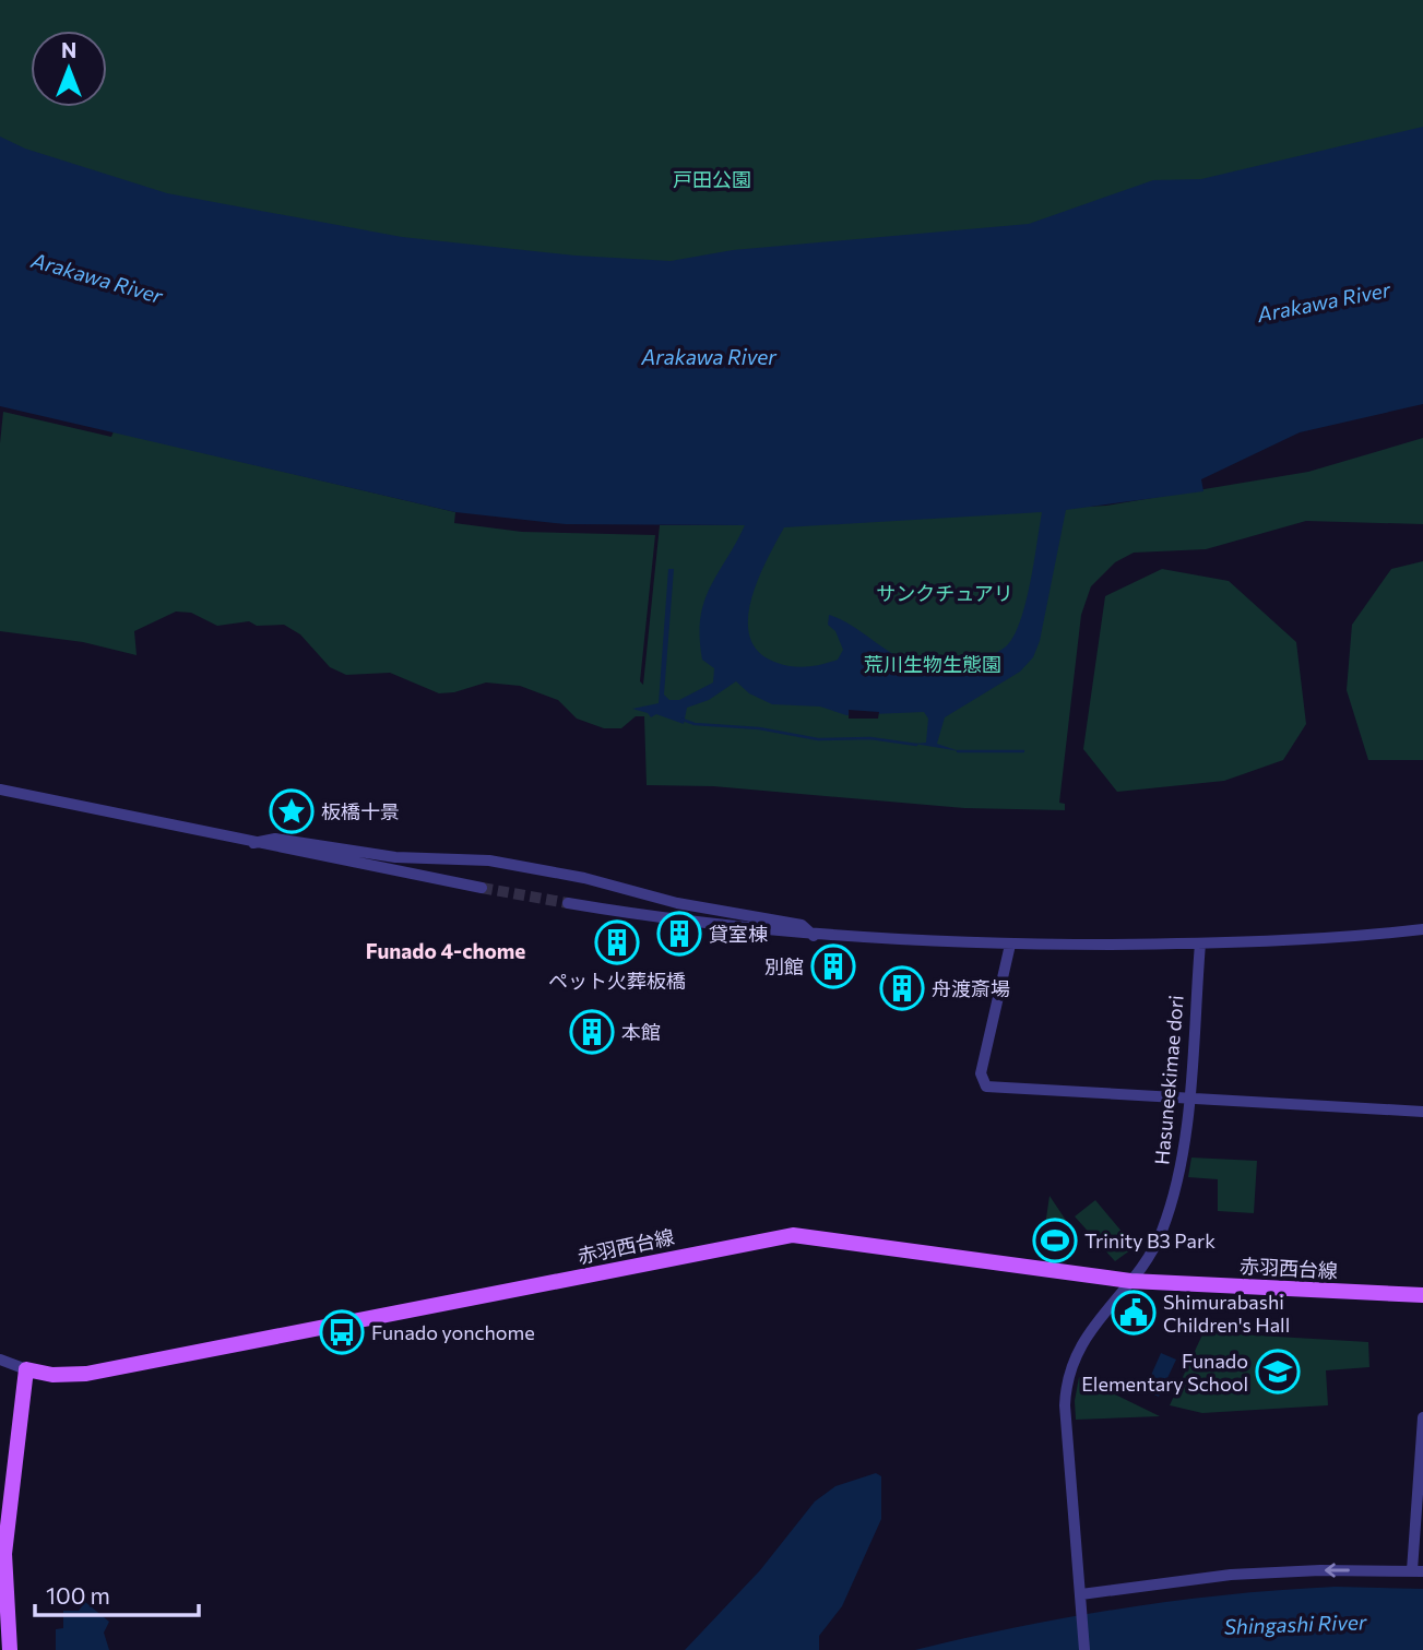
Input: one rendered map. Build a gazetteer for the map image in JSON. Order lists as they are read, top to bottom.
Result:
{
  "streets": {
    "main road": ["赤羽西台線"],
    "street": ["Hasuneekimae dori"]
  },
  "crossings": [
    ["Hasuneekimae dori", "赤羽西台線"]
  ],
  "districts": ["Funado 4-chome"],
  "water": ["Arakawa River", "Shingashi River"],
  "parks": ["戸田公園", "サンクチュアリ", "荒川生物生態園"],
  "places": {
    "place": ["板橋十景"],
    "building": [
      "貸室棟",
      "ペット火葬板橋",
      "別館",
      "舟渡斎場",
      "本館"
    ],
    "sports": ["Trinity B3 Park"],
    "public building": ["Shimurabashi Children's Hall"],
    "bus stop": ["Funado yonchome"],
    "school or university": ["Funado Elementary School"]
  },
  "scale_bar": "100 m",
  "north": "top"
}
